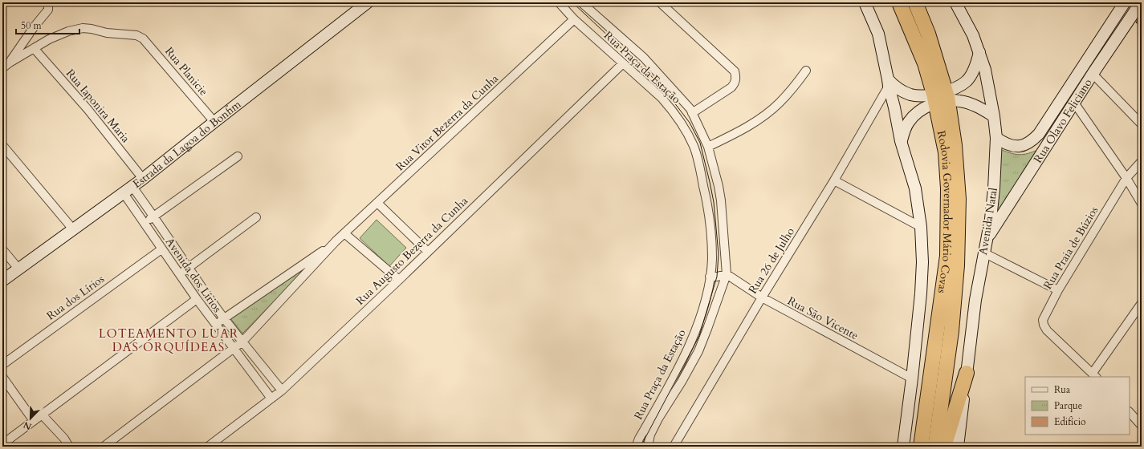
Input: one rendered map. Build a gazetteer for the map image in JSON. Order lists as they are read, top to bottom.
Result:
{
  "streets": {
    "highway": ["Rodovia Governador Mário Covas"],
    "main road": ["Rua Olavo Feliciano", "Estrada da Lagoa do Bonfim", "Avenida Natal"],
    "street": [
      "Rua Praça da Estação",
      "Rua Planicie",
      "Rua Iaponira Maria",
      "Rua Vitor Bezerra da Cunha",
      "Rua Praia de Búzios",
      "Rua Augusto Bezerra da Cunha",
      "Rua 26 de Julho",
      "Avenida dos Lírios",
      "Rua dos Lírios",
      "Rua São Vicente"
    ]
  },
  "crossings": [
    ["Rua Praça da Estação", "Rua Vitor Bezerra da Cunha"],
    ["Rua Praça da Estação", "Rua Augusto Bezerra da Cunha"],
    ["Rua Praça da Estação", "Rua São Vicente"],
    ["Rua Planicie", "Rua Iaponira Maria"],
    ["Rua Planicie", "Estrada da Lagoa do Bonfim"],
    ["Rua Iaponira Maria", "Estrada da Lagoa do Bonfim"],
    ["Rua Olavo Feliciano", "Avenida Natal"],
    ["Rua Vitor Bezerra da Cunha", "Avenida dos Lírios"],
    ["Estrada da Lagoa do Bonfim", "Avenida dos Lírios"],
    ["Rua Augusto Bezerra da Cunha", "Avenida dos Lírios"],
    ["Rua 26 de Julho", "Rua São Vicente"],
    ["Avenida dos Lírios", "Rua dos Lírios"]
  ],
  "districts": ["LOTEAMENTO LUAR DAS ORQUÍDEAS"],
  "legend": ["Rua", "Parque", "Edifício"],
  "scale_bar": "50 m",
  "north": "bottom left"
}
